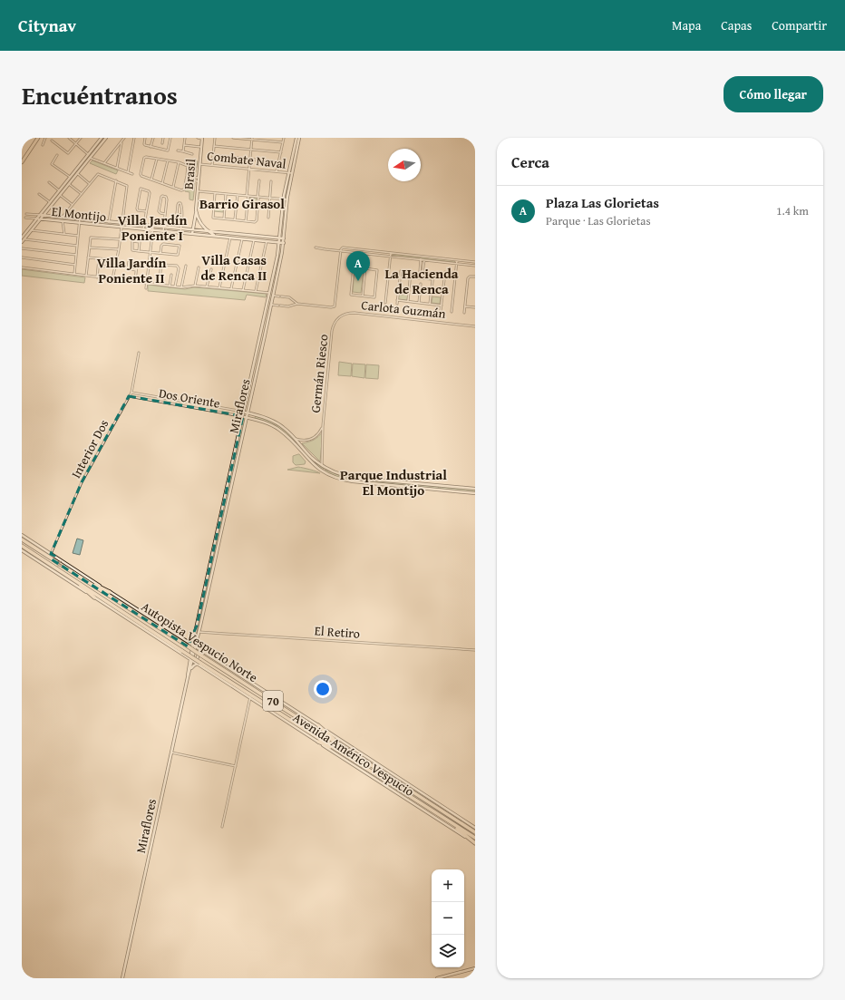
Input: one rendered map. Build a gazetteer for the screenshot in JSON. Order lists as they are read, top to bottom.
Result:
{
  "streets": {
    "highway": ["Autopista Vespucio Norte", "70"],
    "main road": [
      "Brasil",
      "El Montijo",
      "Miraflores",
      "Avenida Américo Vespucio"
    ],
    "street": [
      "Combate Naval",
      "Carlota Guzmán",
      "Germán Riesco",
      "Dos Oriente",
      "Interior Dos",
      "El Retiro"
    ]
  },
  "crossings": [
    ["Combate Naval", "Brasil"],
    ["Combate Naval", "Miraflores"],
    ["Brasil", "El Montijo"],
    ["El Montijo", "Miraflores"],
    ["Carlota Guzmán", "Germán Riesco"],
    ["Dos Oriente", "Miraflores"],
    ["Dos Oriente", "Interior Dos"],
    ["Miraflores", "El Retiro"],
    ["Miraflores", "Avenida Américo Vespucio"],
    ["Interior Dos", "Avenida Américo Vespucio"],
    ["Autopista Vespucio Norte", "Avenida Américo Vespucio"]
  ],
  "districts": [
    "Barrio Girasol",
    "Villa Jardín Poniente I",
    "Villa Casas de Renca II",
    "Villa Jardín Poniente II",
    "La Hacienda de Renca",
    "Parque Industrial El Montijo"
  ],
  "north": "left",
  "page": {
    "header": "Citynav",
    "nav": ["Mapa", "Capas", "Compartir"],
    "title": "Encuéntranos",
    "buttons": "Cómo llegar",
    "heading": "Cerca",
    "list": [
      {
        "mark": "A",
        "name": "Plaza Las Glorietas",
        "note": "Parque · Las Glorietas",
        "value": "1.4 km"
      }
    ],
    "pins": "A",
    "map_buttons": ["+", "−"]
  }
}
